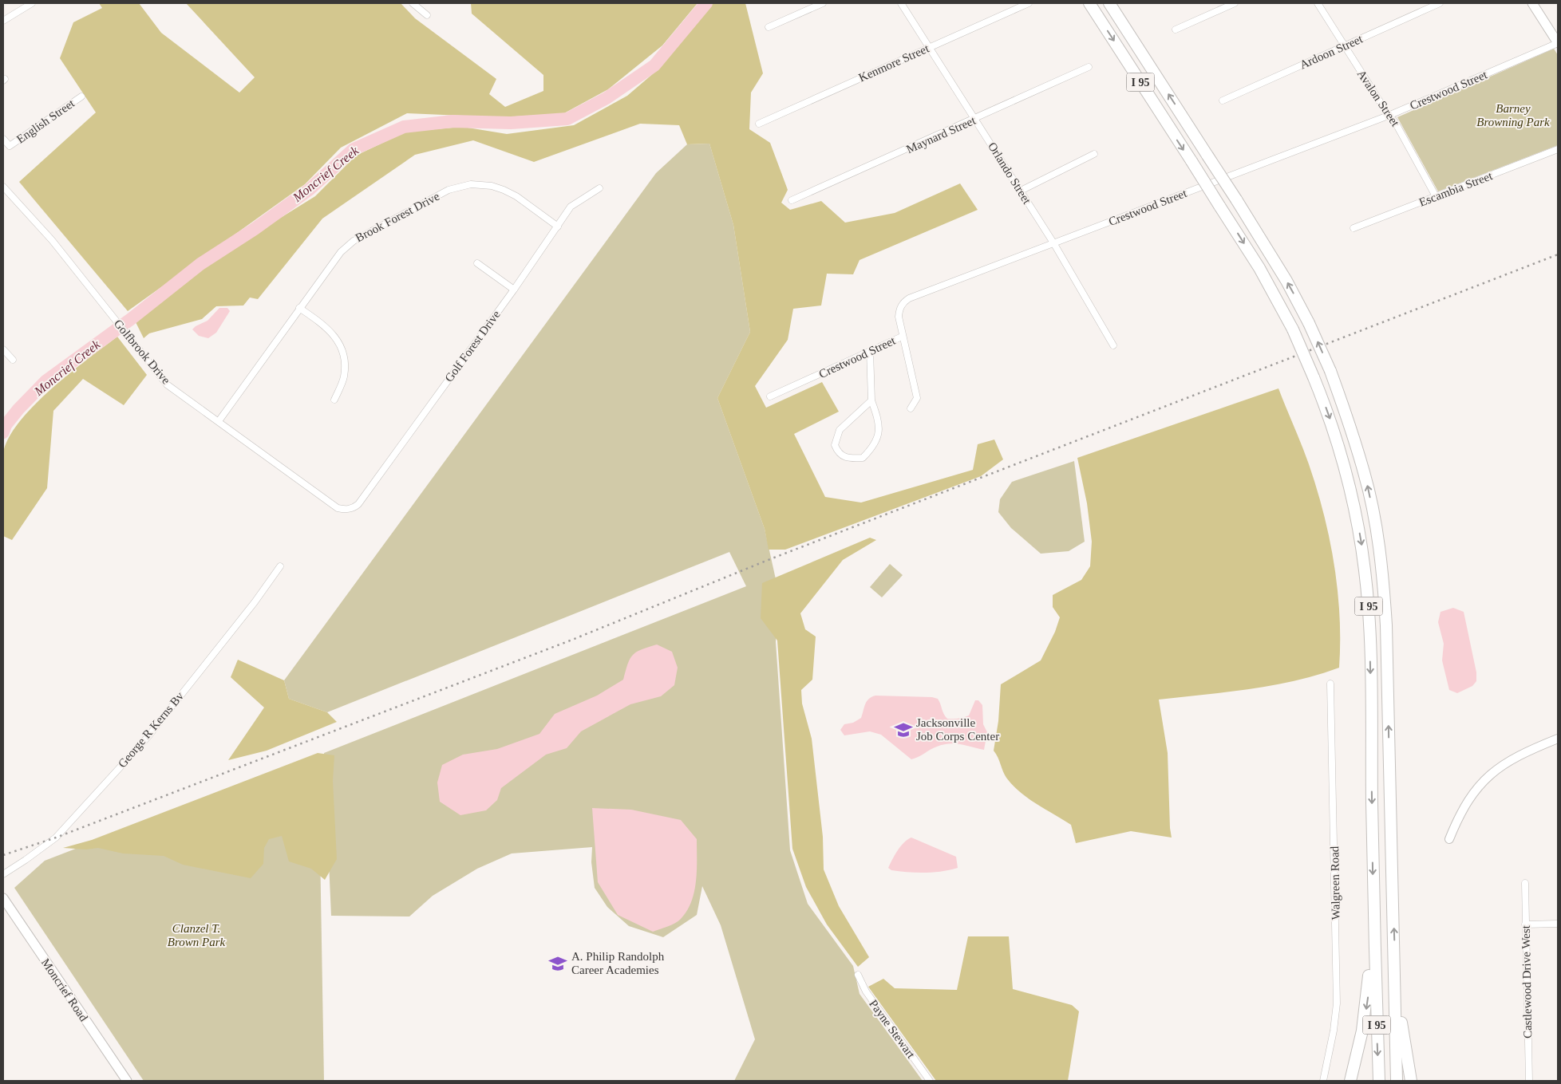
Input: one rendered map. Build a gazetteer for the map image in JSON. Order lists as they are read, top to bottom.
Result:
{
  "streets": {
    "highway": ["I 95"],
    "main road": ["Moncrief Road"],
    "street": [
      "Ardoon Street",
      "Kenmore Street",
      "Crestwood Street",
      "Avalon Street",
      "English Street",
      "Maynard Street",
      "Orlando Street",
      "Escambia Street",
      "Brook Forest Drive",
      "Golf Forest Drive",
      "Golfbrook Drive",
      "George R Kerns Bv",
      "Walgreen Road",
      "Castlewood Drive West",
      "Payne Stewart"
    ]
  },
  "crossings": [
    ["Ardoon Street", "Avalon Street"],
    ["Kenmore Street", "Orlando Street"],
    ["Crestwood Street", "Avalon Street"],
    ["Crestwood Street", "Orlando Street"],
    ["Avalon Street", "Escambia Street"],
    ["Maynard Street", "Orlando Street"],
    ["Brook Forest Drive", "Golf Forest Drive"],
    ["Brook Forest Drive", "Golfbrook Drive"],
    ["Golf Forest Drive", "Golfbrook Drive"]
  ],
  "water": ["Moncrief Creek"],
  "parks": ["Barney Browning Park", "Clanzel T. Brown Park"],
  "places": {
    "school or university": ["Jacksonville Job Corps Center", "A. Philip Randolph Career Academies"]
  }
}
